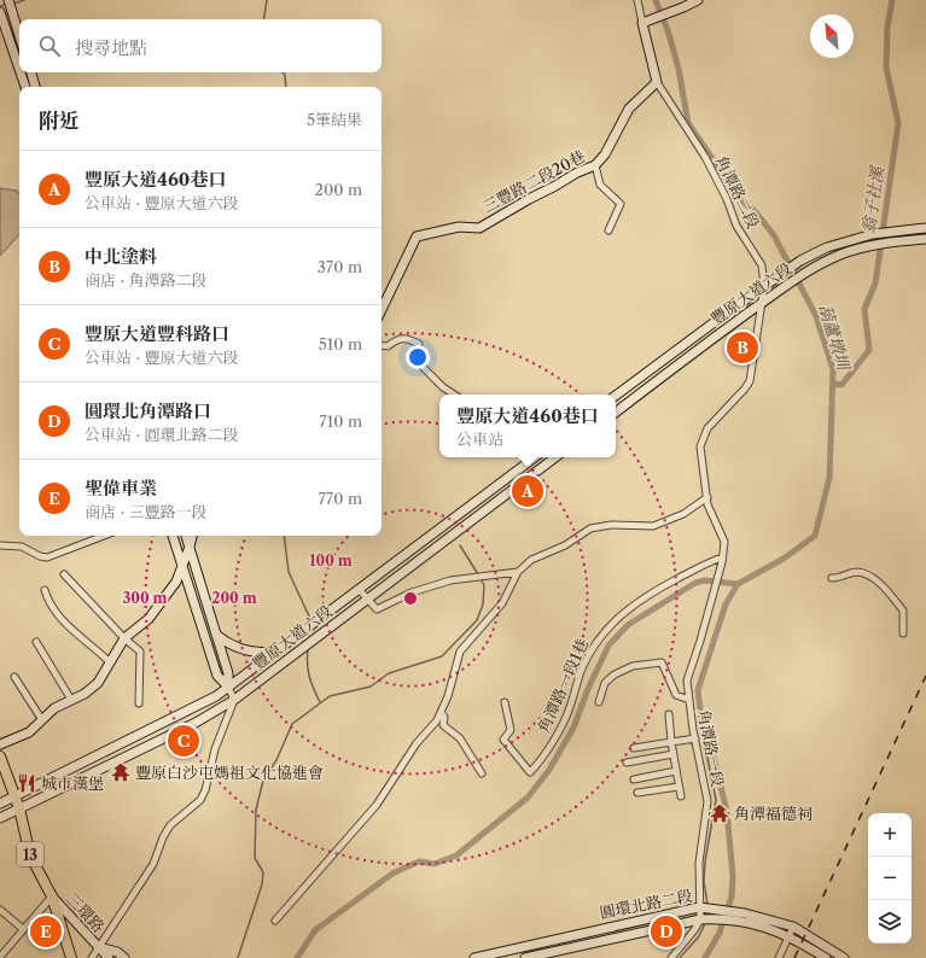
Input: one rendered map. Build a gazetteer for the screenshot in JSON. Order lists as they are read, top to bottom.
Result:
{
  "streets": {
    "main road": ["13"],
    "street": [
      "三豐路二段20巷",
      "角潭路二段",
      "豐原大道六段",
      "角潭路一段1巷",
      "角潭路一段",
      "圓環北路二段",
      "三環路"
    ]
  },
  "crossings": [
    ["三豐路二段20巷", "角潭路二段"],
    ["角潭路二段", "豐原大道六段"],
    ["角潭路二段", "角潭路一段1巷"],
    ["角潭路二段", "角潭路一段"],
    ["豐原大道六段", "13"],
    ["角潭路一段1巷", "角潭路一段"],
    ["角潭路一段", "圓環北路二段"],
    ["13", "三環路"]
  ],
  "water": ["翁子社溪", "葫蘆墩圳"],
  "places": {
    "temple": ["豐原白沙屯媽祖文化協進會", "角潭福德祠"],
    "restaurant": ["城市漢堡"]
  },
  "north": "top left",
  "page": {
    "search": "搜尋地點",
    "heading": ["附近", "5筆結果"],
    "list": [
      {
        "mark": "A",
        "name": "豐原大道460巷口",
        "note": "公車站 · 豐原大道六段",
        "value": "200 m"
      },
      {
        "mark": "B",
        "name": "中北塗料",
        "note": "商店 · 角潭路二段",
        "value": "370 m"
      },
      {
        "mark": "C",
        "name": "豐原大道豐科路口",
        "note": "公車站 · 豐原大道六段",
        "value": "510 m"
      },
      {
        "mark": "D",
        "name": "圓環北角潭路口",
        "note": "公車站 · 圓環北路二段",
        "value": "710 m"
      },
      {
        "mark": "E",
        "name": "聖偉車業",
        "note": "商店 · 三豐路一段",
        "value": "770 m"
      }
    ],
    "pins": [
      "B",
      "A",
      "C",
      "D",
      "E"
    ],
    "popup": ["豐原大道460巷口", "公車站"],
    "map_buttons": ["+", "−"]
  },
  "rings": ["100 m", "300 m", "200 m"]
}
